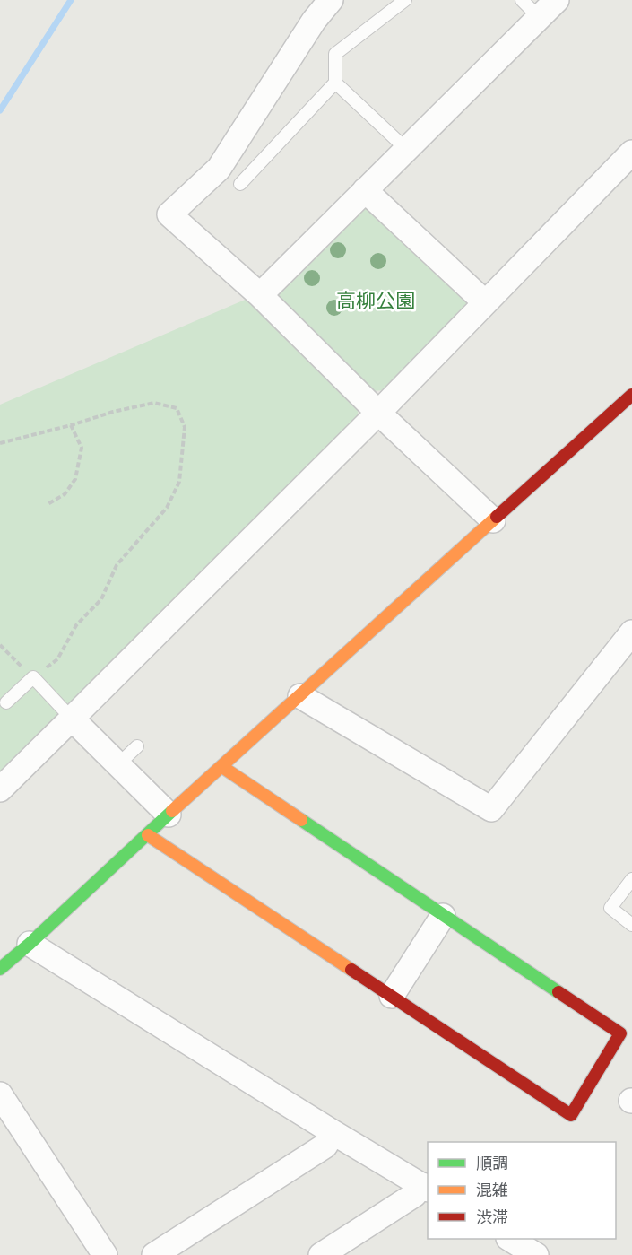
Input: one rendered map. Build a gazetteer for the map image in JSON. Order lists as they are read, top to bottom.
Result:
{
  "parks": ["高柳公園"],
  "legend": ["順調", "混雑", "渋滞"]
}
